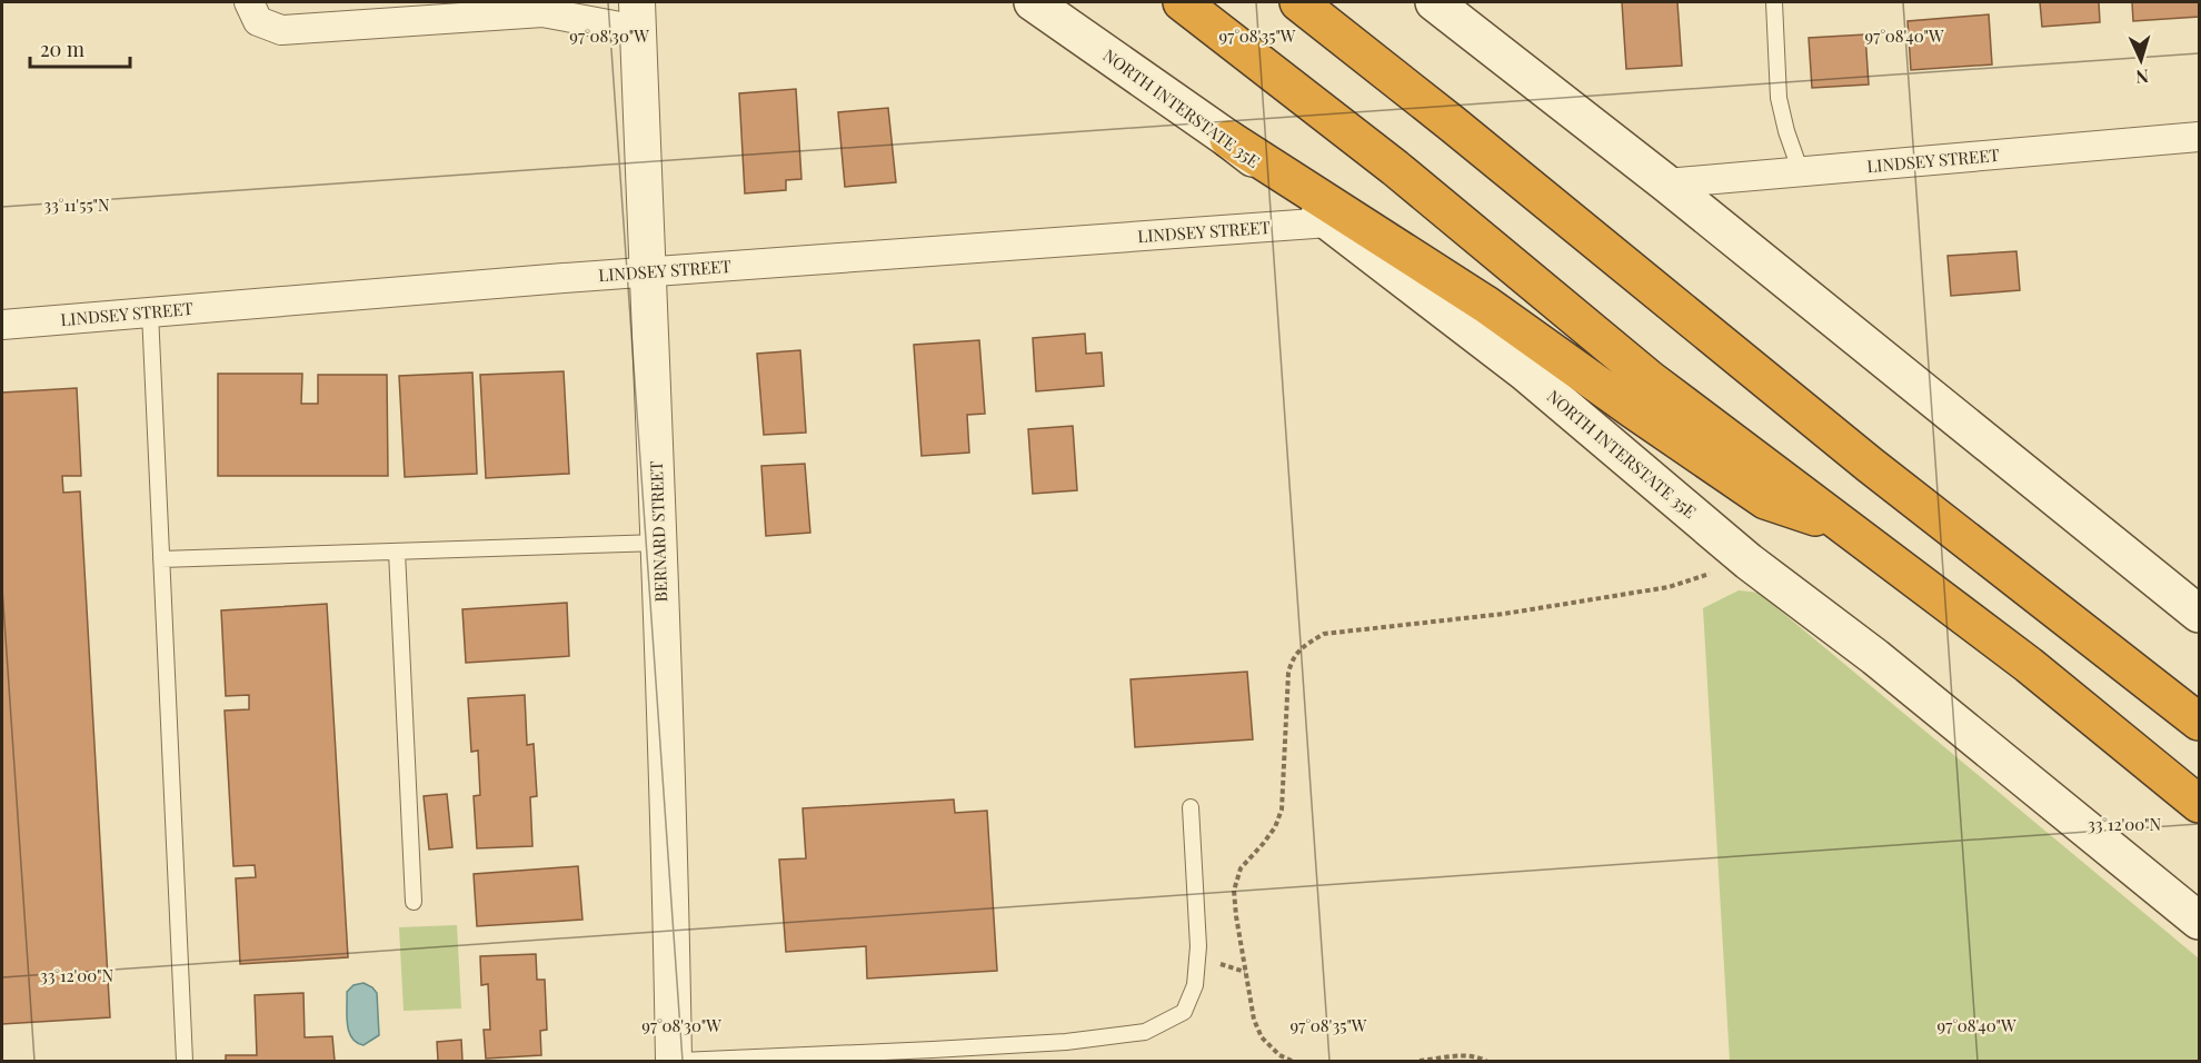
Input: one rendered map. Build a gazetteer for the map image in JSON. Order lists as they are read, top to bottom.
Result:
{
  "streets": {
    "main road": ["NORTH INTERSTATE 35E"],
    "street": ["LINDSEY STREET", "BERNARD STREET"]
  },
  "crossings": [
    ["NORTH INTERSTATE 35E", "LINDSEY STREET"],
    ["LINDSEY STREET", "BERNARD STREET"]
  ],
  "scale_bar": "20 m",
  "north": "bottom",
  "coordinates": [
    "97°08'30\"W",
    "97°08'35\"W",
    "97°08'40\"W",
    "33°11'55\"N",
    "33°12'00\"N"
  ]
}
